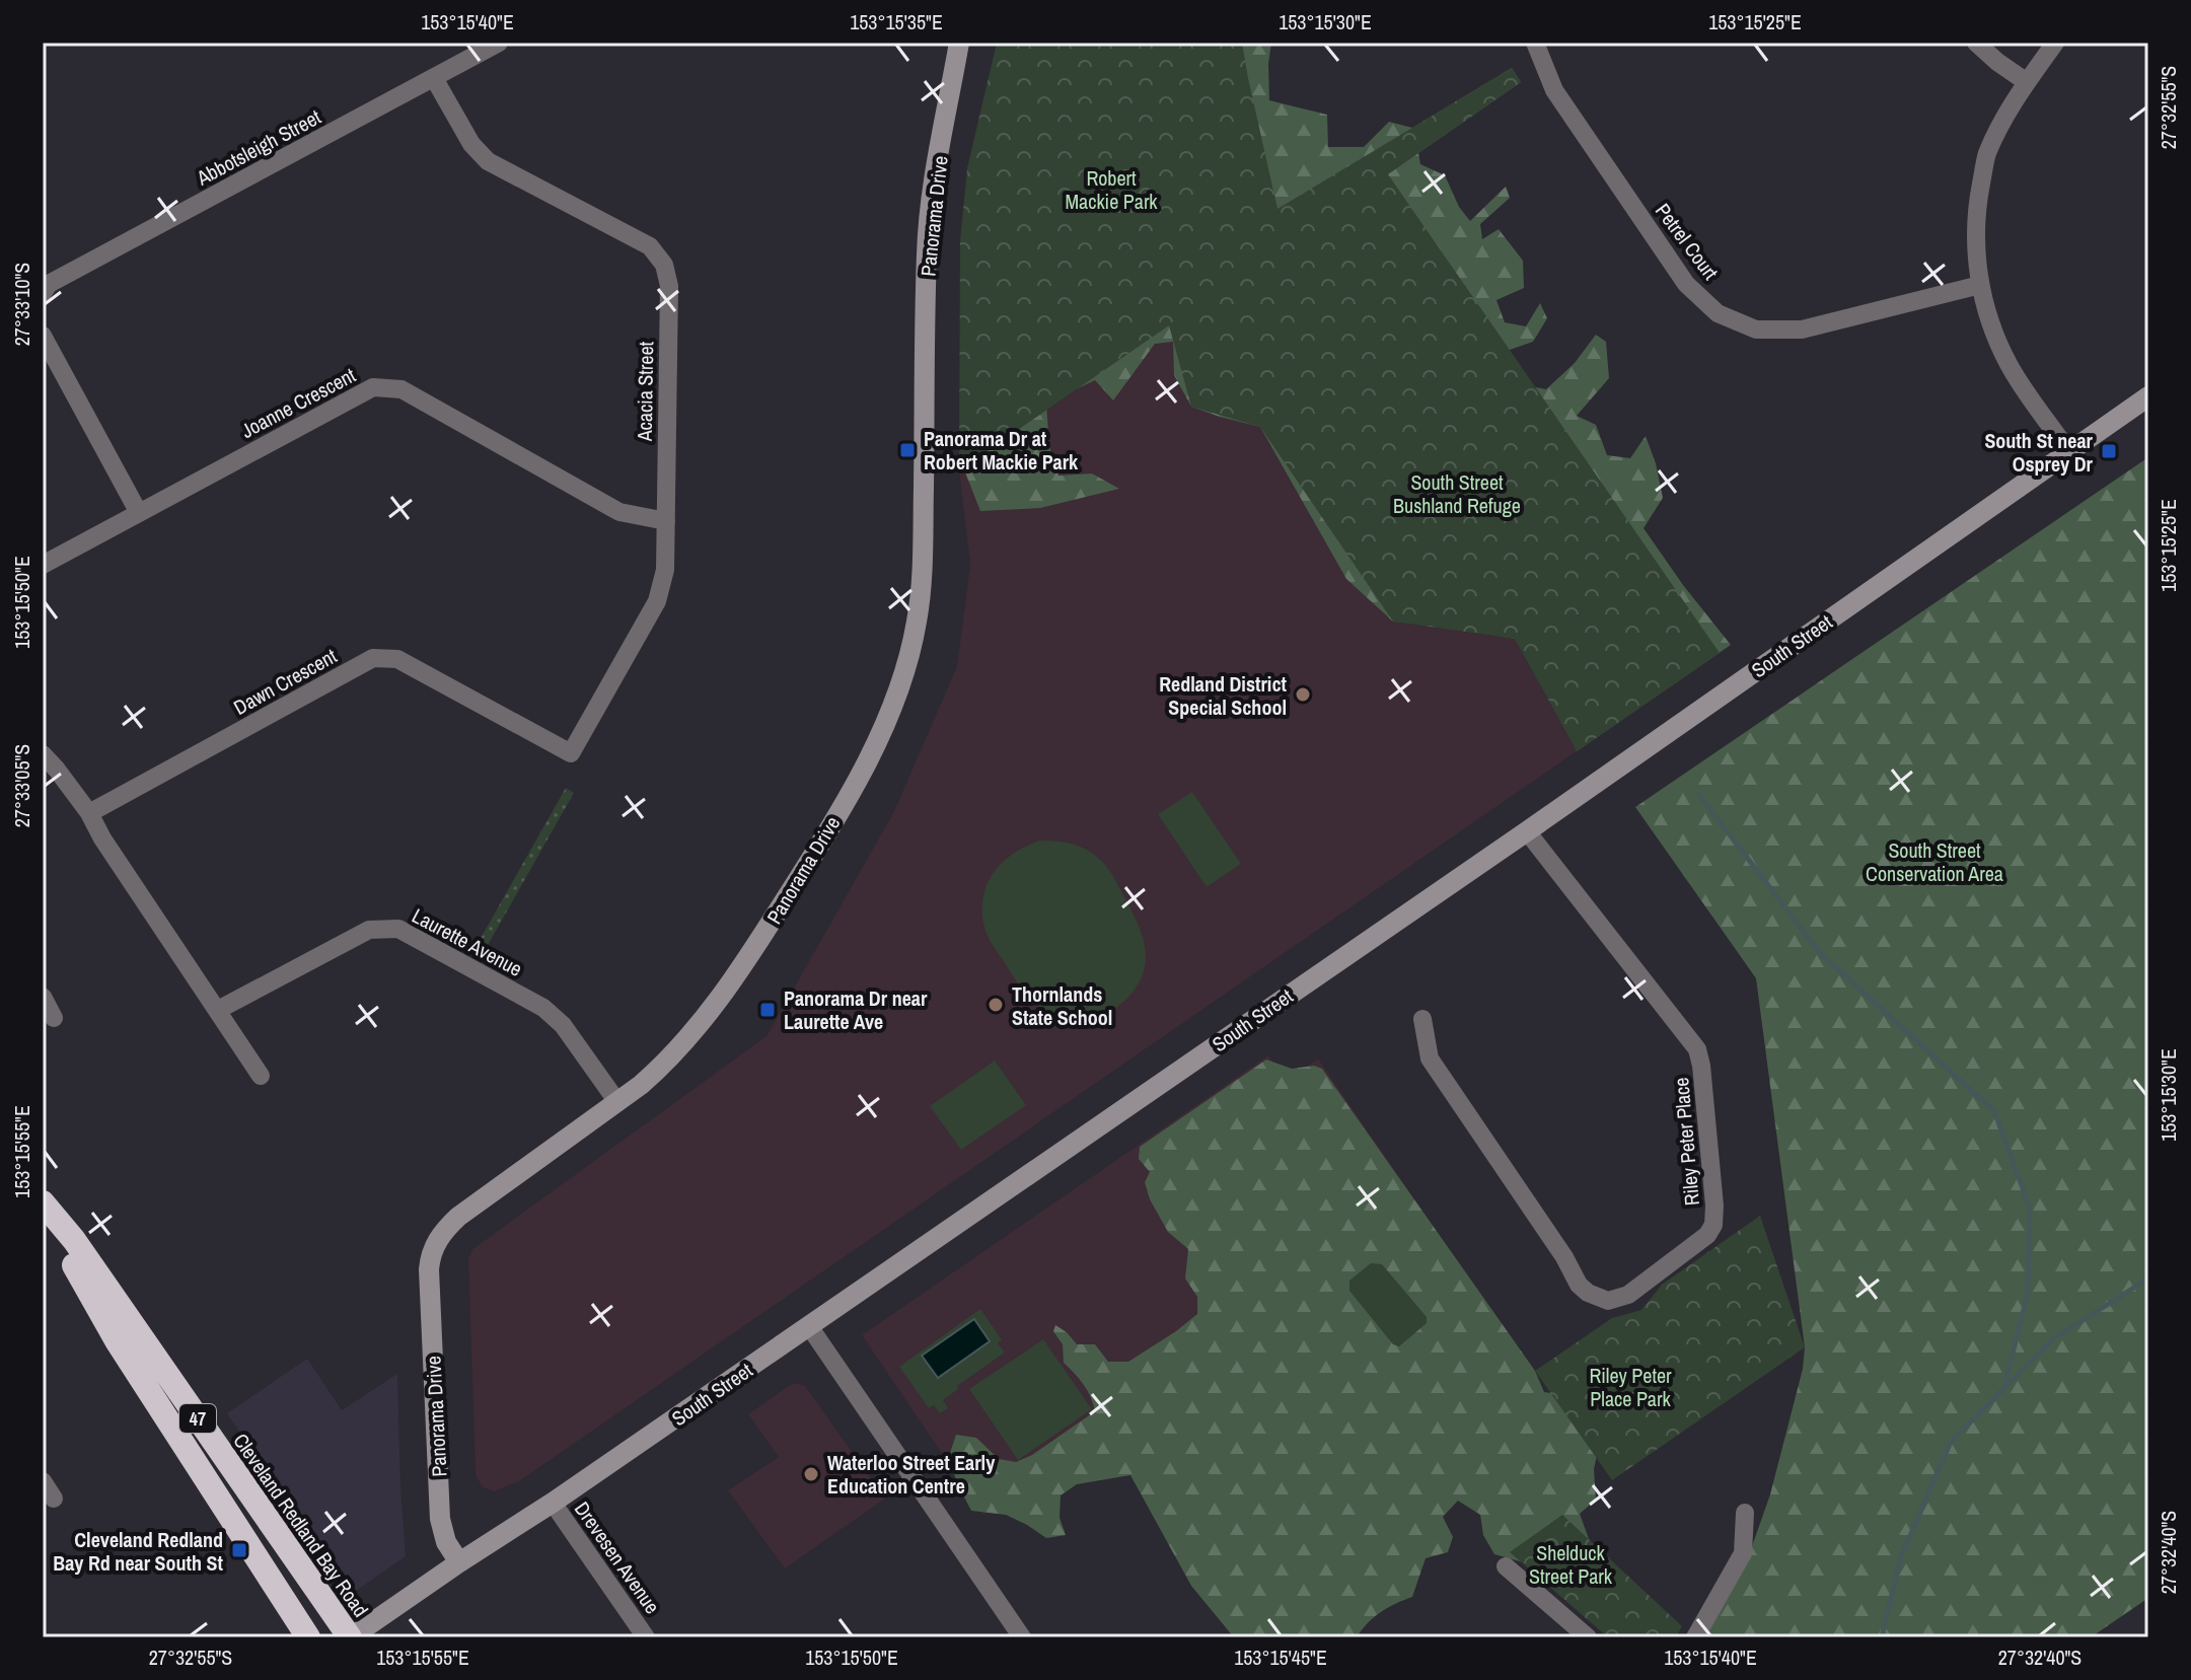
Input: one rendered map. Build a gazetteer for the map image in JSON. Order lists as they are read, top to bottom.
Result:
{
  "streets": {
    "highway": ["47", "Cleveland Redland Bay Road"],
    "street": [
      "Abbotsleigh Street",
      "Panorama Drive",
      "Petrel Court",
      "Acacia Street",
      "Joanne Crescent",
      "South Street",
      "Dawn Crescent",
      "Laurette Avenue",
      "Riley Peter Place",
      "Drevesen Avenue"
    ]
  },
  "crossings": [
    ["Abbotsleigh Street", "Acacia Street"],
    ["Panorama Drive", "South Street"],
    ["Panorama Drive", "Laurette Avenue"],
    ["Acacia Street", "Joanne Crescent"],
    ["Acacia Street", "Dawn Crescent"],
    ["South Street", "Riley Peter Place"],
    ["South Street", "Cleveland Redland Bay Road"],
    ["South Street", "Drevesen Avenue"]
  ],
  "parks": [
    "Robert Mackie Park",
    "South Street Bushland Refuge",
    "South Street Conservation Area",
    "Riley Peter Place Park",
    "Shelduck Street Park"
  ],
  "places": {
    "transit": [
      "Panorama Dr at Robert Mackie Park",
      "South St near Osprey Dr",
      "Panorama Dr near Laurette Ave",
      "Cleveland Redland Bay Rd near South St"
    ],
    "other": ["Redland District Special School", "Thornlands State School", "Waterloo Street Early Education Centre"]
  },
  "coordinates": [
    "153°15'40\"E",
    "153°15'35\"E",
    "153°15'30\"E",
    "153°15'25\"E",
    "27°32'55\"S",
    "27°33'10\"S",
    "153°15'50\"E",
    "27°33'05\"S",
    "153°15'55\"E",
    "27°32'40\"S",
    "153°15'45\"E"
  ]
}
